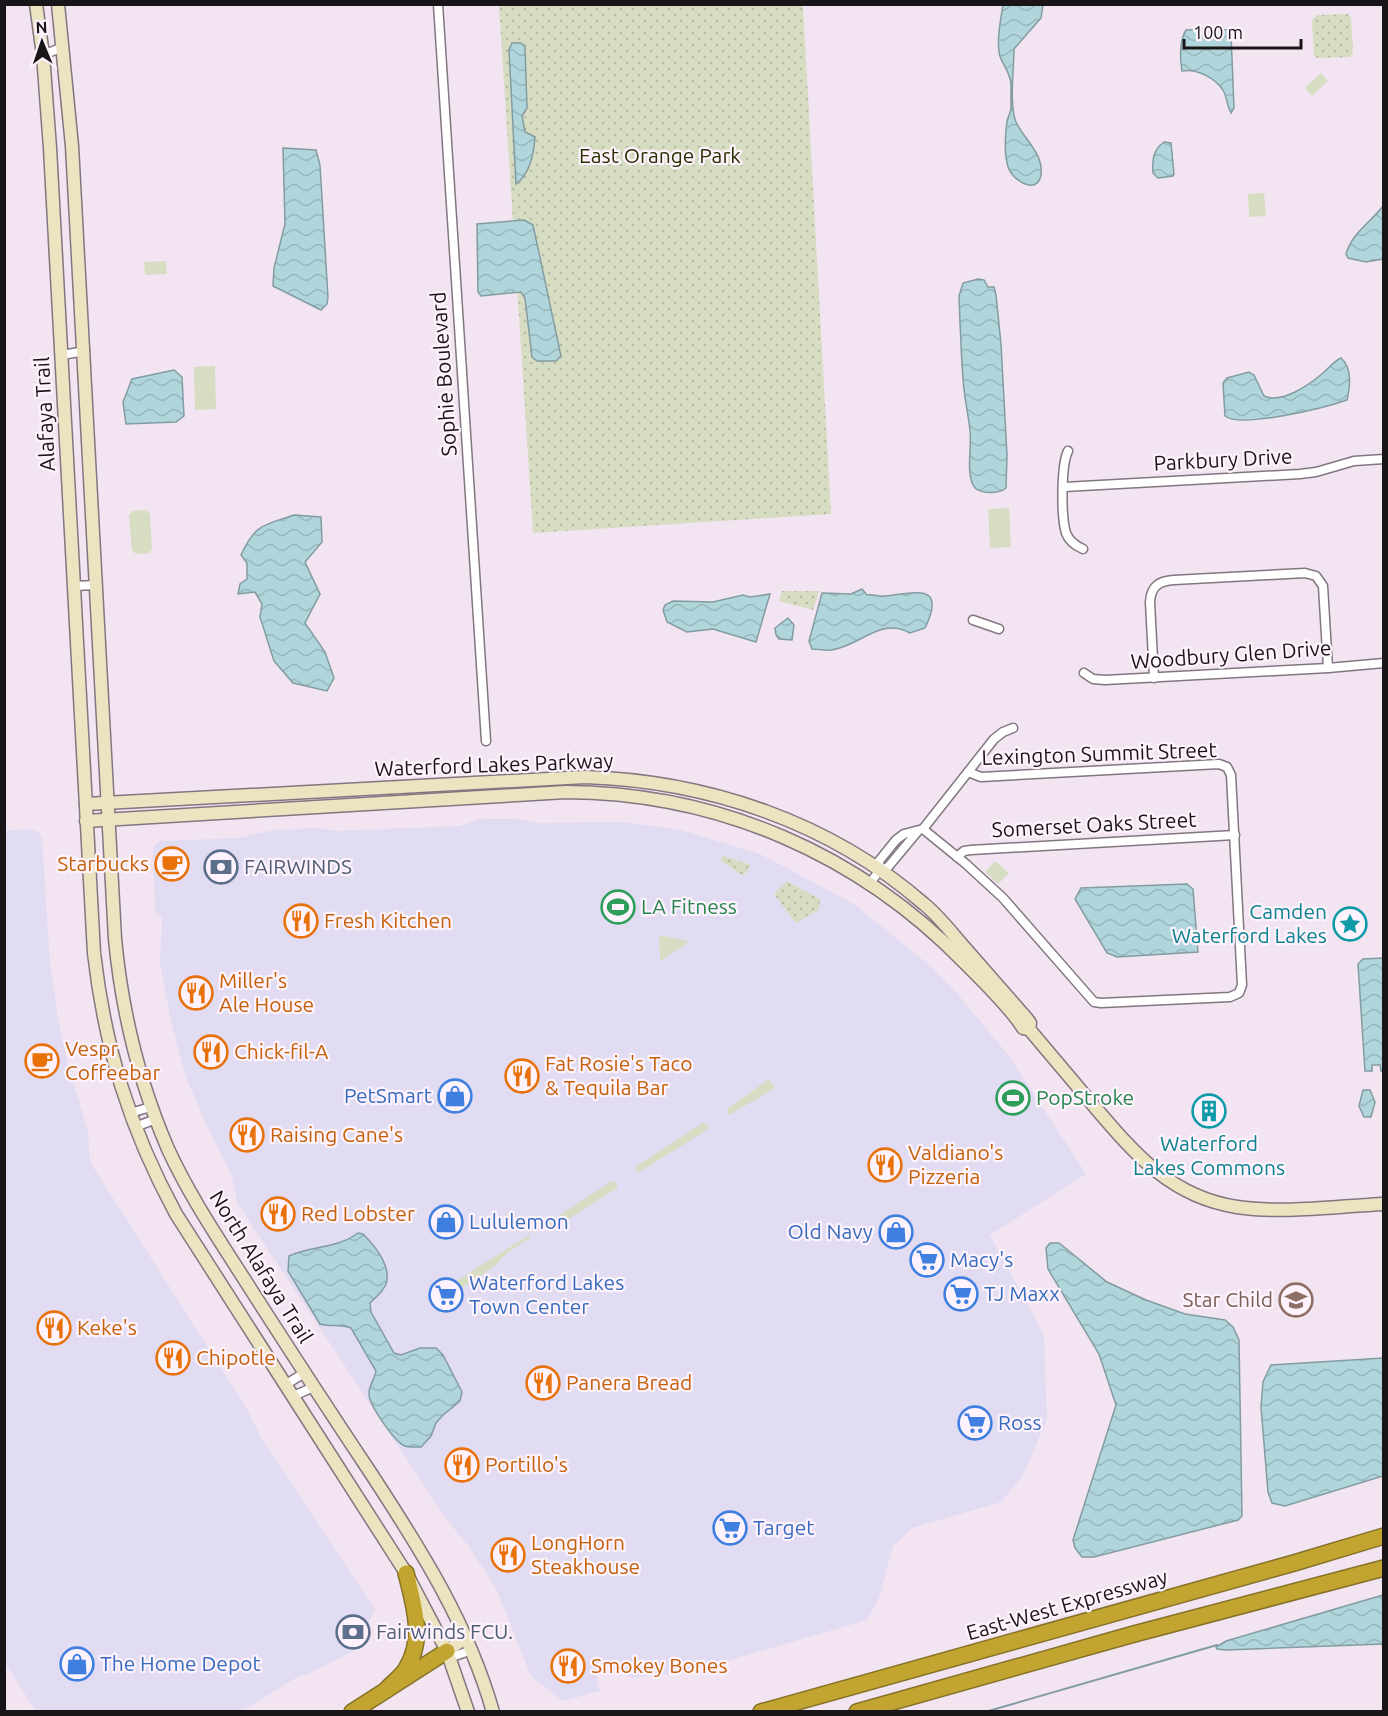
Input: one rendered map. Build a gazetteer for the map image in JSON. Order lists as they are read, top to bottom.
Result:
{
  "streets": {
    "highway": ["East-West Expressway"],
    "main road": ["Alafaya Trail", "Waterford Lakes Parkway", "North Alafaya Trail"],
    "street": [
      "Sophie Boulevard",
      "Parkbury Drive",
      "Woodbury Glen Drive",
      "Lexington Summit Street",
      "Somerset Oaks Street"
    ]
  },
  "crossings": [
    ["Alafaya Trail", "Waterford Lakes Parkway"],
    ["Alafaya Trail", "North Alafaya Trail"],
    ["Lexington Summit Street", "Somerset Oaks Street"],
    ["Waterford Lakes Parkway", "North Alafaya Trail"]
  ],
  "parks": ["East Orange Park"],
  "places": {
    "cafe": ["Starbucks", "Vespr Coffeebar"],
    "bank": ["FAIRWINDS", "Fairwinds FCU."],
    "sports": ["LA Fitness", "PopStroke"],
    "restaurant": [
      "Fresh Kitchen",
      "Miller's Ale House",
      "Chick-fil-A",
      "Fat Rosie's Taco & Tequila Bar",
      "Raising Cane's",
      "Valdiano's Pizzeria",
      "Red Lobster",
      "Keke's",
      "Chipotle",
      "Panera Bread",
      "Portillo's",
      "LongHorn Steakhouse",
      "Smokey Bones"
    ],
    "place": ["Camden Waterford Lakes"],
    "shop": [
      "PetSmart",
      "Lululemon",
      "Old Navy",
      "The Home Depot"
    ],
    "building": ["Waterford Lakes Commons"],
    "supermarket": [
      "Macy's",
      "TJ Maxx",
      "Waterford Lakes Town Center",
      "Ross",
      "Target"
    ],
    "school or university": ["Star Child"]
  },
  "scale_bar": "100 m",
  "north": "top"
}
